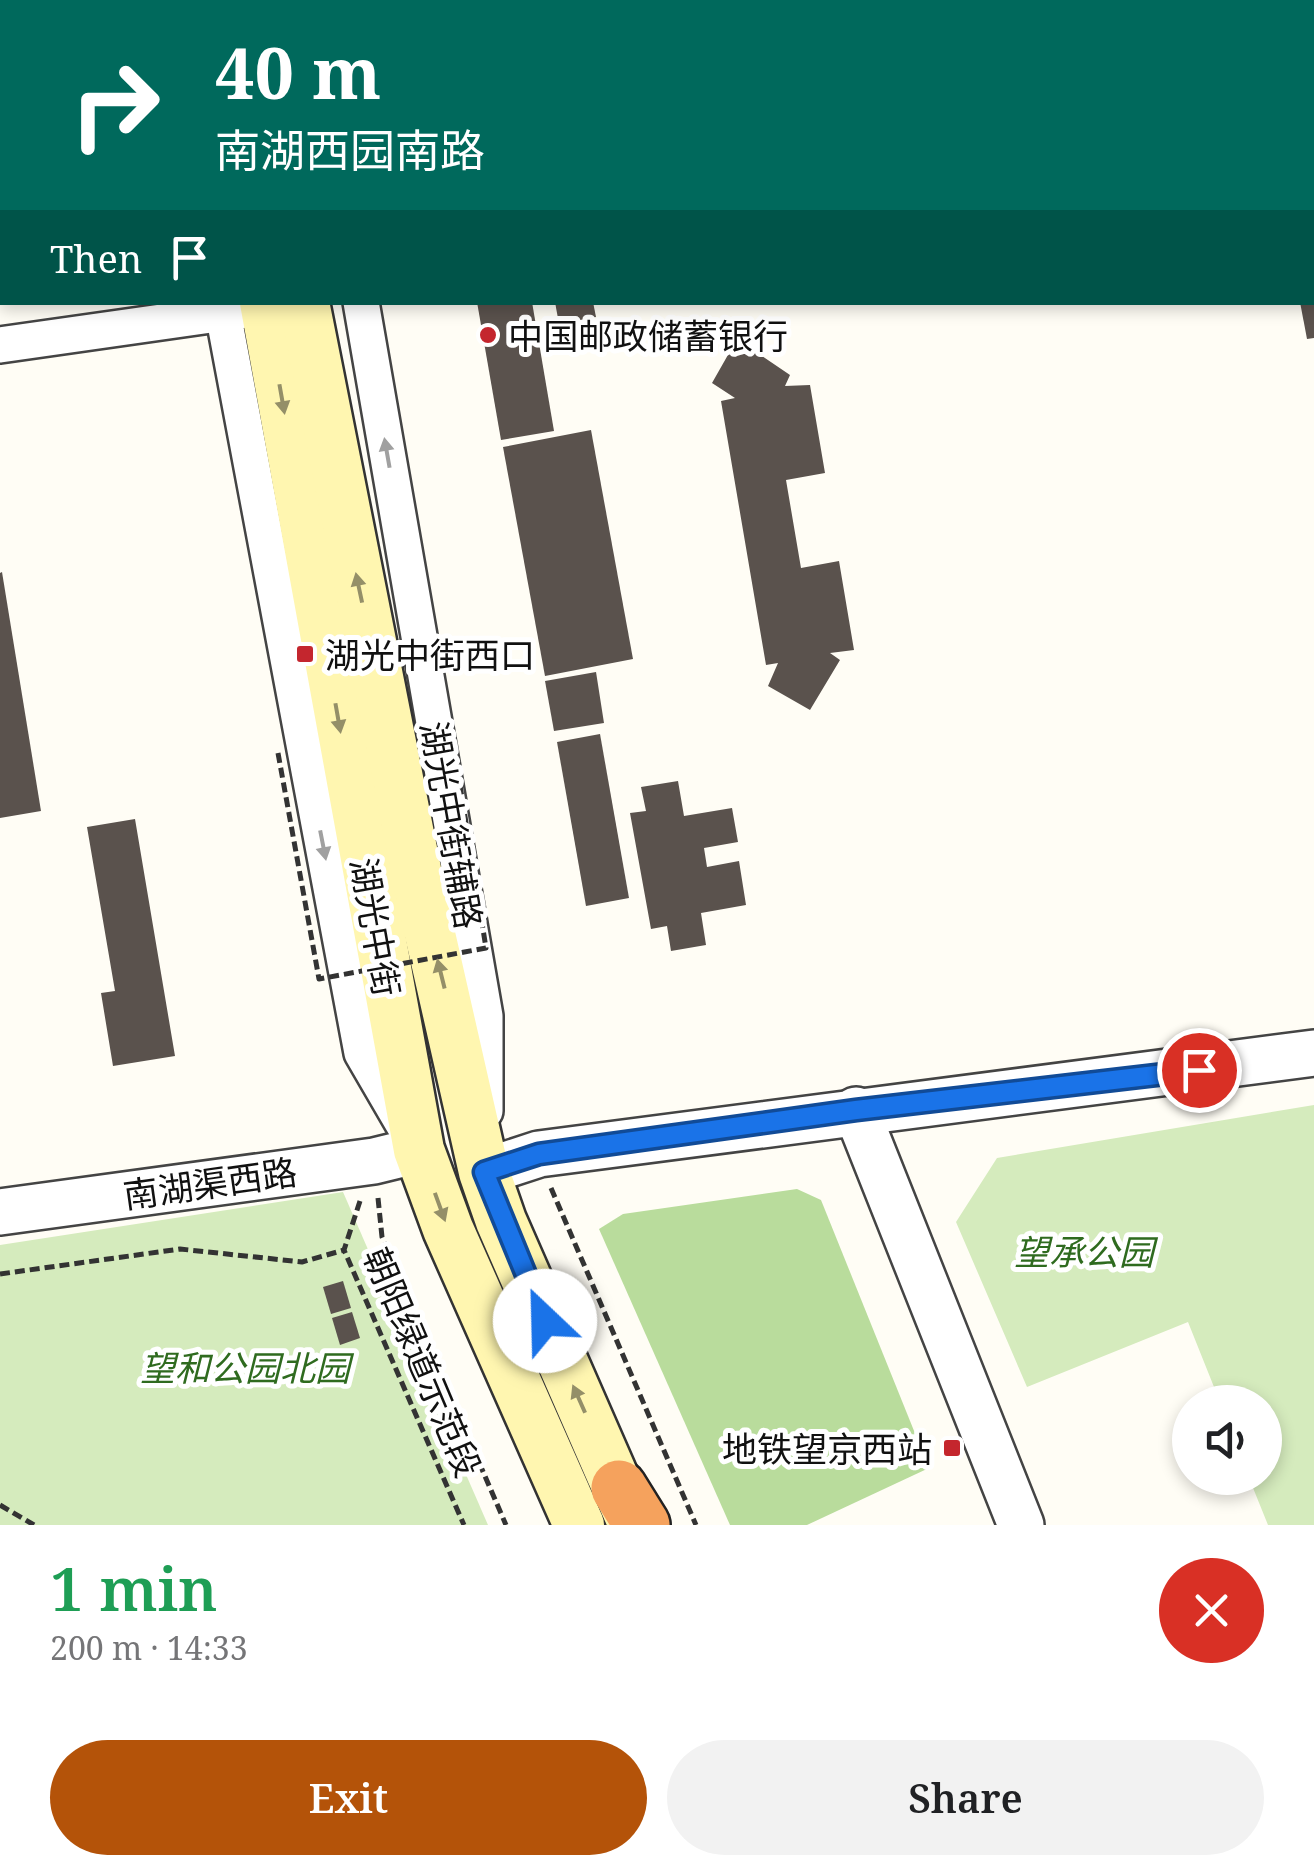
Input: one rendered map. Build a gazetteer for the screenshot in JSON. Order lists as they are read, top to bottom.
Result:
{
  "streets": {
    "main road": ["湖光中街"],
    "street": ["湖光中街辅路", "南湖渠西路"],
    "path": ["朝阳绿道示范段"]
  },
  "crossings": [
    ["湖光中街辅路", "湖光中街"],
    ["湖光中街", "南湖渠西路"],
    ["湖光中街", "朝阳绿道示范段"],
    ["南湖渠西路", "朝阳绿道示范段"]
  ],
  "one_way": ["湖光中街辅路"],
  "parks": ["望承公园", "望和公园北园"],
  "places": {
    "other": ["中国邮政储蓄银行"],
    "transit": ["湖光中街西口", "地铁望京西站"]
  },
  "page": {
    "turn": ["40 m", "南湖西园南路"],
    "then": "Then",
    "heading": ["1 min", "200 m · 14:33"],
    "buttons": ["Exit", "Share"]
  }
}
